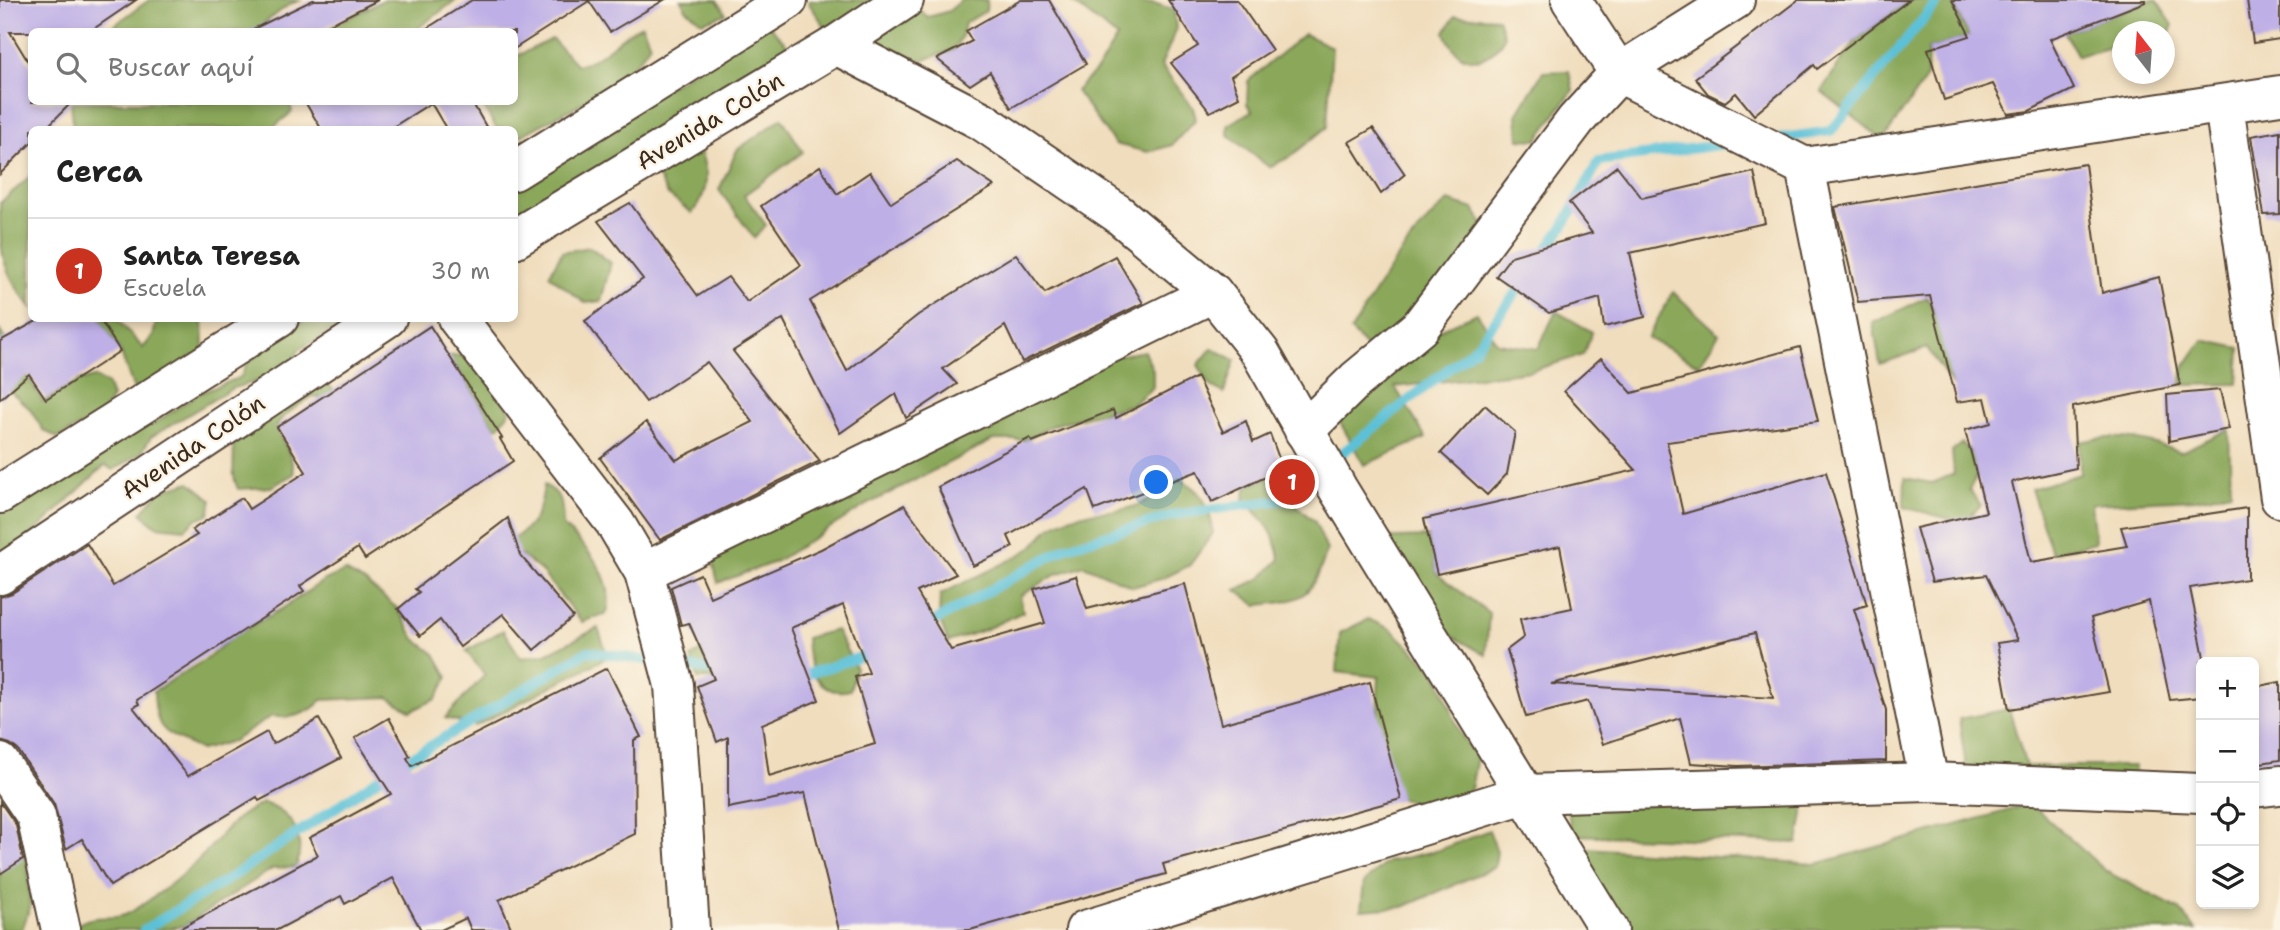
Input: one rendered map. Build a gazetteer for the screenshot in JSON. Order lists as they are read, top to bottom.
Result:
{
  "streets": {
    "street": ["Avenida Colón"]
  },
  "north": "top",
  "page": {
    "search": "Buscar aquí",
    "heading": "Cerca",
    "list": [
      {
        "mark": "1",
        "name": "Santa Teresa",
        "note": "Escuela",
        "value": "30 m"
      }
    ],
    "pins": "1",
    "map_buttons": ["+", "−"]
  }
}
